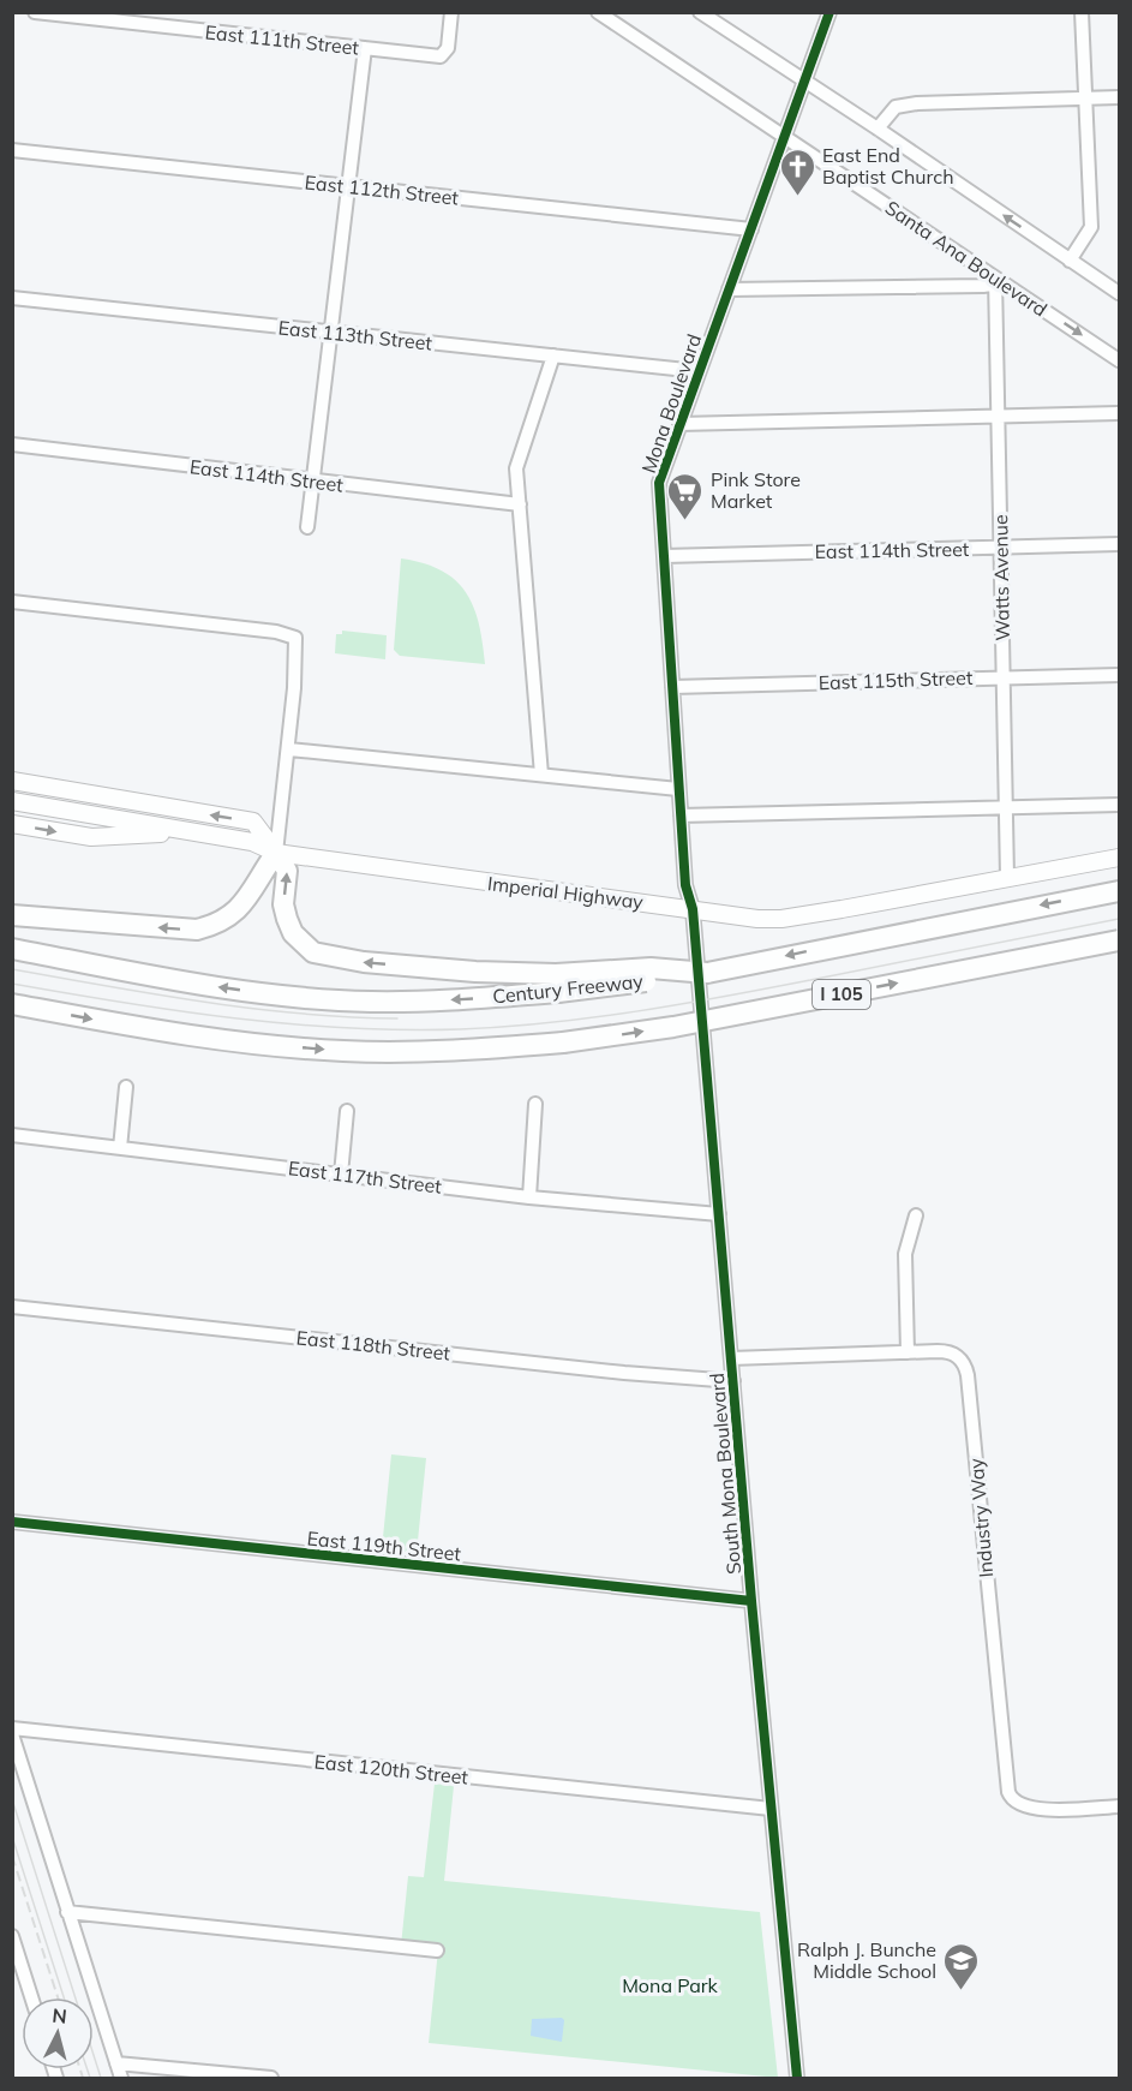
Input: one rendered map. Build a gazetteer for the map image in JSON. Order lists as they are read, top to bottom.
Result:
{
  "streets": {
    "highway": ["Century Freeway", "I 105"],
    "main road": ["Imperial Highway"],
    "street": [
      "East 111th Street",
      "East 112th Street",
      "Santa Ana Boulevard",
      "East 113th Street",
      "Mona Boulevard",
      "East 114th Street",
      "Watts Avenue",
      "East 115th Street",
      "East 117th Street",
      "East 118th Street",
      "South Mona Boulevard",
      "Industry Way",
      "East 119th Street",
      "East 120th Street"
    ]
  },
  "crossings": [
    ["East 112th Street", "Mona Boulevard"],
    ["Santa Ana Boulevard", "Mona Boulevard"],
    ["Santa Ana Boulevard", "Watts Avenue"],
    ["East 113th Street", "Mona Boulevard"],
    ["Mona Boulevard", "East 114th Street"],
    ["Mona Boulevard", "East 115th Street"],
    ["Mona Boulevard", "Imperial Highway"],
    ["Mona Boulevard", "South Mona Boulevard"],
    ["East 114th Street", "Watts Avenue"],
    ["Watts Avenue", "East 115th Street"],
    ["Watts Avenue", "Imperial Highway"],
    ["Imperial Highway", "South Mona Boulevard"],
    ["Century Freeway", "I 105"],
    ["East 117th Street", "South Mona Boulevard"],
    ["East 118th Street", "South Mona Boulevard"],
    ["South Mona Boulevard", "Industry Way"],
    ["South Mona Boulevard", "East 119th Street"],
    ["South Mona Boulevard", "East 120th Street"]
  ],
  "parks": ["Mona Park"],
  "places": {
    "church": ["East End Baptist Church"],
    "supermarket": ["Pink Store Market"],
    "school or university": ["Ralph J. Bunche Middle School"]
  },
  "north": "top"
}
